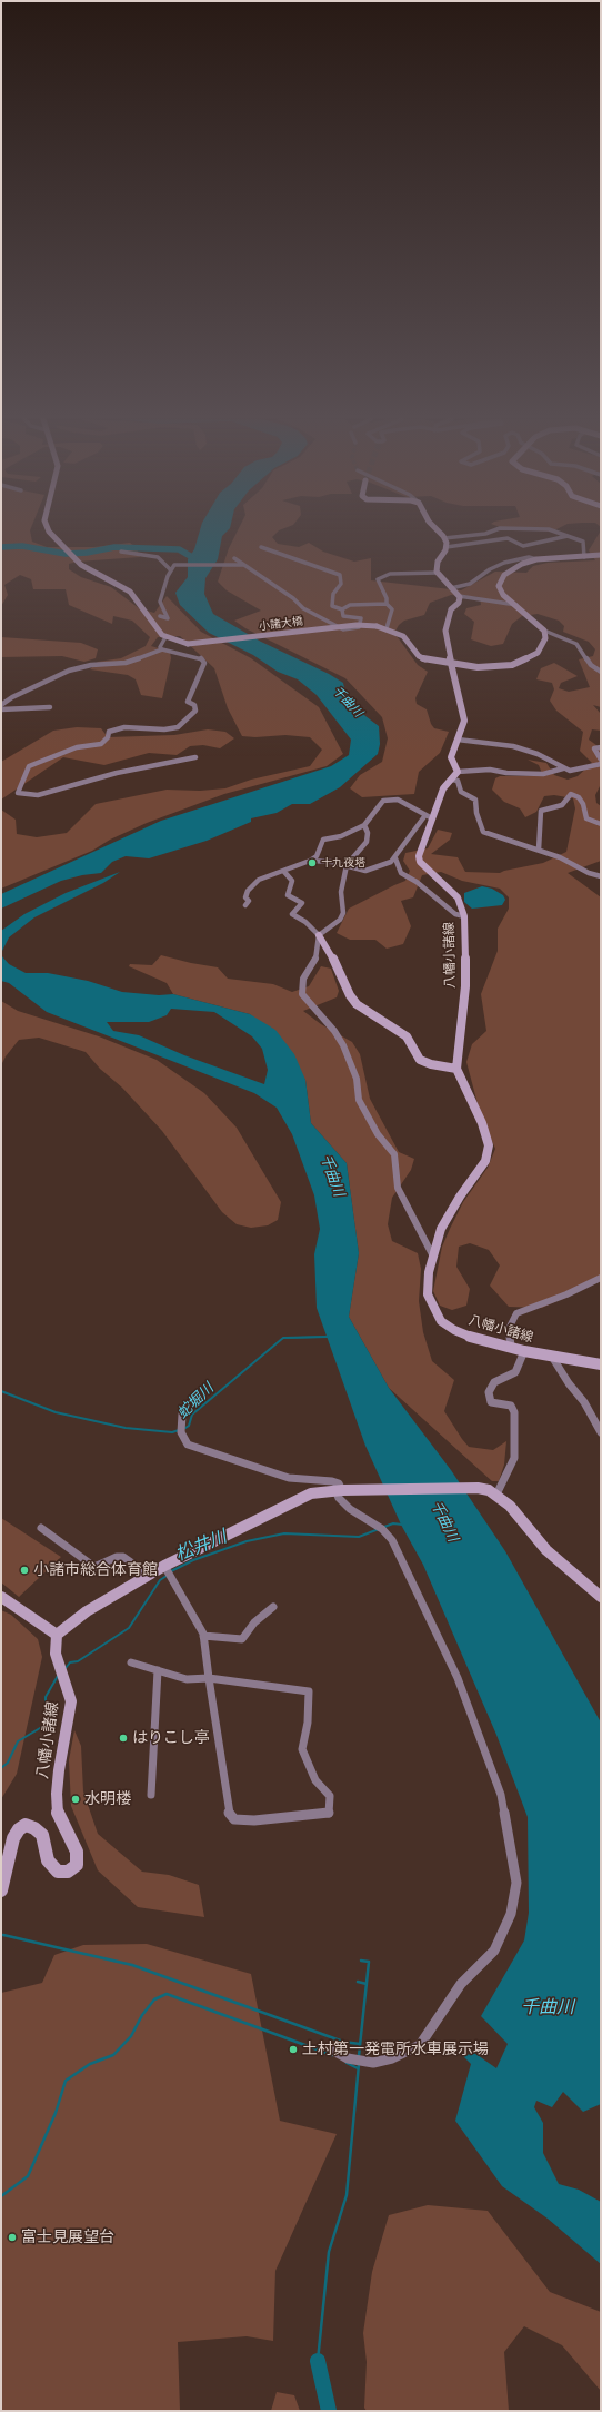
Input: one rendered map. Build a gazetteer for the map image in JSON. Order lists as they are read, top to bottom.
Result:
{
  "streets": {
    "main road": ["小諸大橋", "八幡小諸線"]
  },
  "water": ["千曲川", "蛇堀川", "松井川"],
  "places": [
    "十九夜塔",
    "小諸市総合体育館",
    "はりこし亭",
    "水明楼",
    "土村第一発電所水車展示場",
    "富士見展望台"
  ]
}
